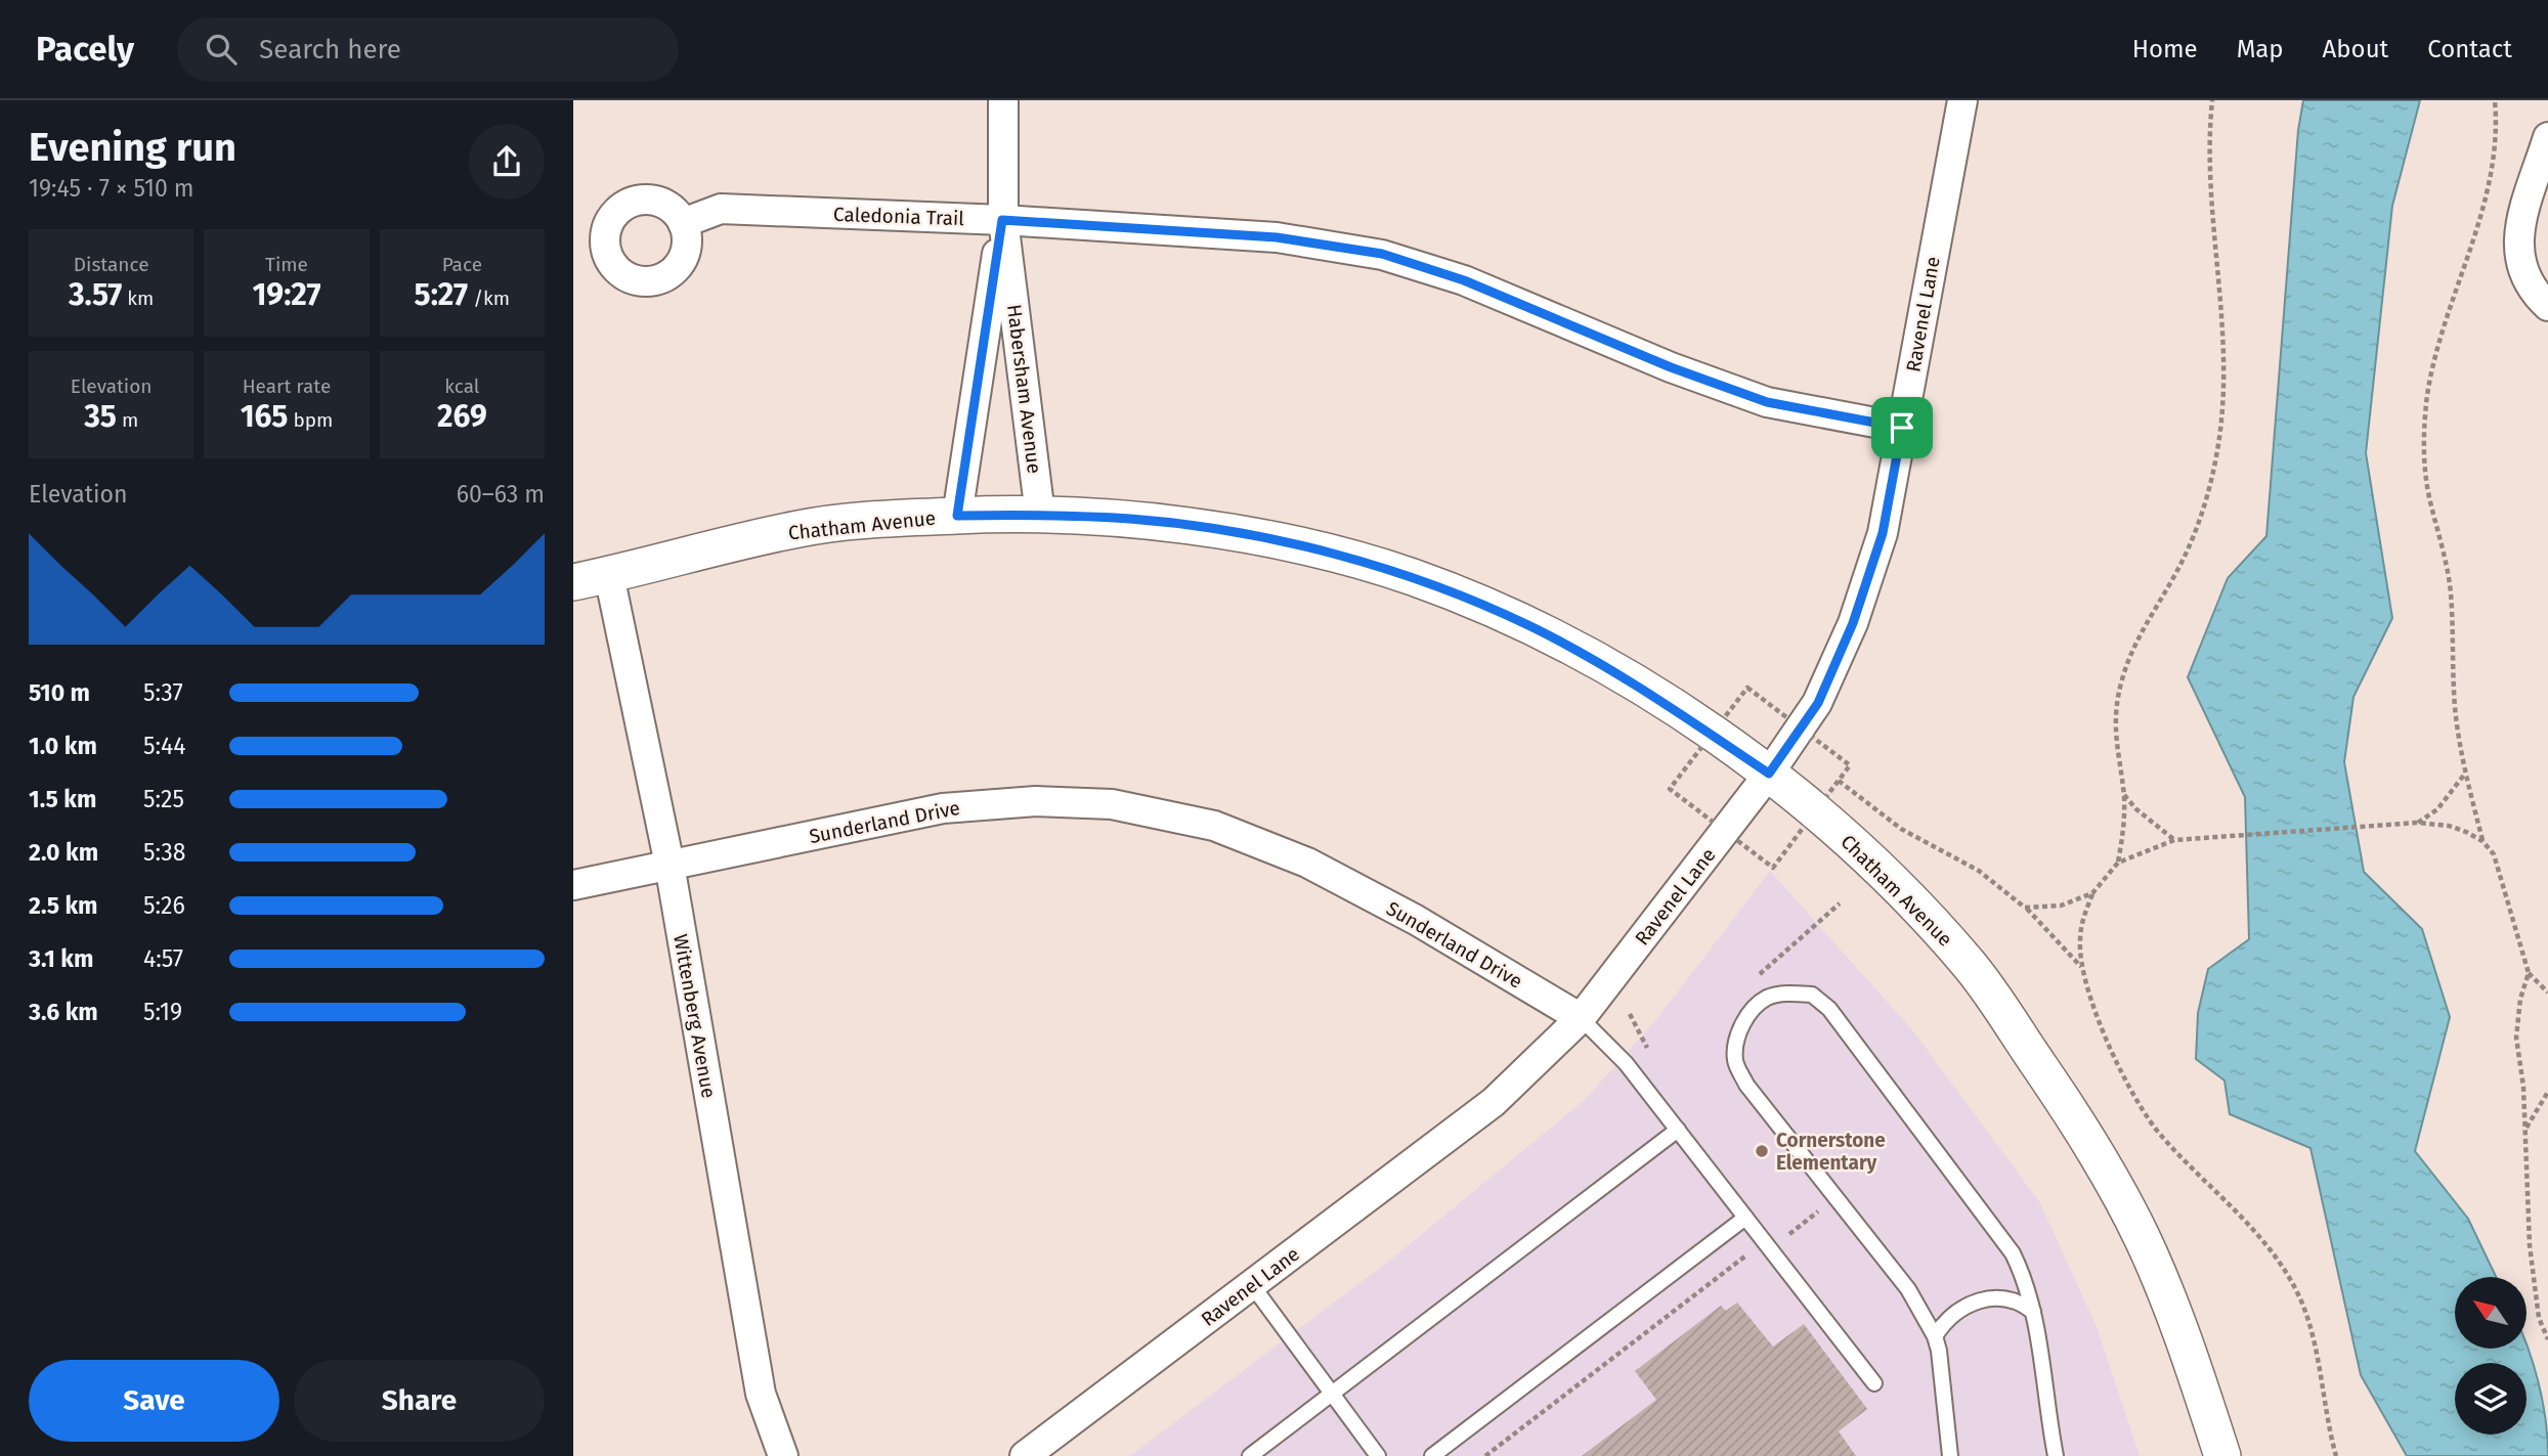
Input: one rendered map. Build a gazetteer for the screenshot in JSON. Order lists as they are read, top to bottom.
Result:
{
  "streets": {
    "street": [
      "Caledonia Trail",
      "Ravenel Lane",
      "Habersham Avenue",
      "Chatham Avenue",
      "Sunderland Drive",
      "Wittenberg Avenue"
    ]
  },
  "crossings": [
    ["Caledonia Trail", "Ravenel Lane"],
    ["Caledonia Trail", "Habersham Avenue"],
    ["Ravenel Lane", "Chatham Avenue"],
    ["Ravenel Lane", "Sunderland Drive"],
    ["Habersham Avenue", "Chatham Avenue"],
    ["Chatham Avenue", "Wittenberg Avenue"],
    ["Sunderland Drive", "Wittenberg Avenue"]
  ],
  "places": ["Cornerstone Elementary"],
  "north": "top left",
  "page": {
    "header": "Pacely",
    "search": "Search here",
    "nav": [
      "Home",
      "Map",
      "About",
      "Contact"
    ],
    "heading": ["Evening run", "19:45 · 7 × 510 m"],
    "stats": [
      ["Distance", "3.57 km"],
      ["Time", "19:27"],
      ["Pace", "5:27 /km"],
      ["Elevation", "35 m"],
      ["Heart rate", "165 bpm"],
      ["kcal", "269"]
    ],
    "chart": ["Elevation", "60–63 m"],
    "list": [
      {
        "name": "510 m",
        "note": "5:37"
      },
      {
        "name": "1.0 km",
        "note": "5:44"
      },
      {
        "name": "1.5 km",
        "note": "5:25"
      },
      {
        "name": "2.0 km",
        "note": "5:38"
      },
      {
        "name": "2.5 km",
        "note": "5:26"
      },
      {
        "name": "3.1 km",
        "note": "4:57"
      },
      {
        "name": "3.6 km",
        "note": "5:19"
      }
    ],
    "buttons": ["Save", "Share"]
  }
}
